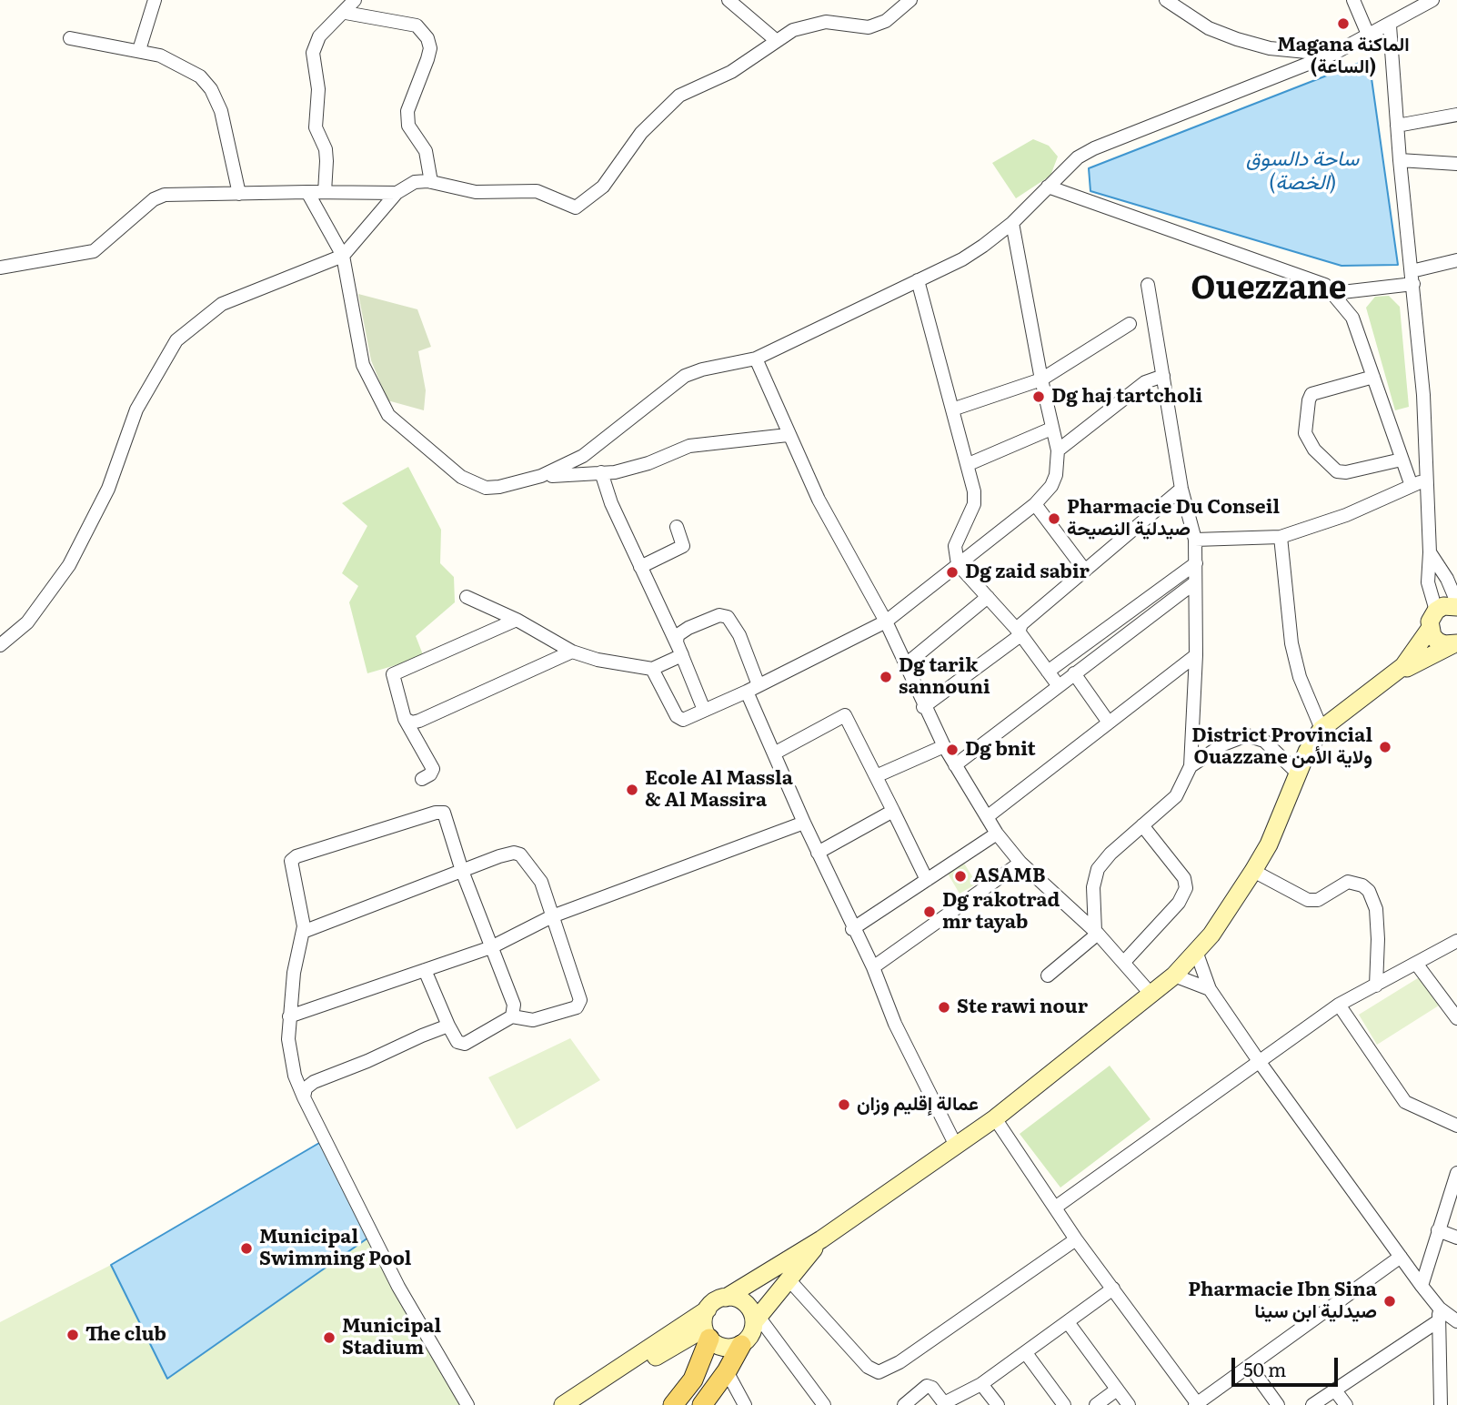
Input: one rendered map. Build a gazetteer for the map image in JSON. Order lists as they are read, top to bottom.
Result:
{
  "districts": ["Ouezzane"],
  "water": ["ساحة دالسوق (الخصة)"],
  "places": [
    "Magana الماكنة (الساعة)",
    "Dg haj tartcholi",
    "Pharmacie Du Conseil صيدلية النصيحة",
    "Dg zaid sabir",
    "Dg tarik sannouni",
    "District Provincial Ouazzane ولاية الأمن",
    "Dg bnit",
    "Ecole Al Massla & Al Massira",
    "ASAMB",
    "Dg rakotrad mr tayab",
    "Ste rawi nour",
    "عمالة إقليم وزان",
    "Municipal Swimming Pool",
    "Pharmacie Ibn Sina صيدلية ابن سينا",
    "The club",
    "Municipal Stadium"
  ],
  "scale_bar": "50 m"
}
